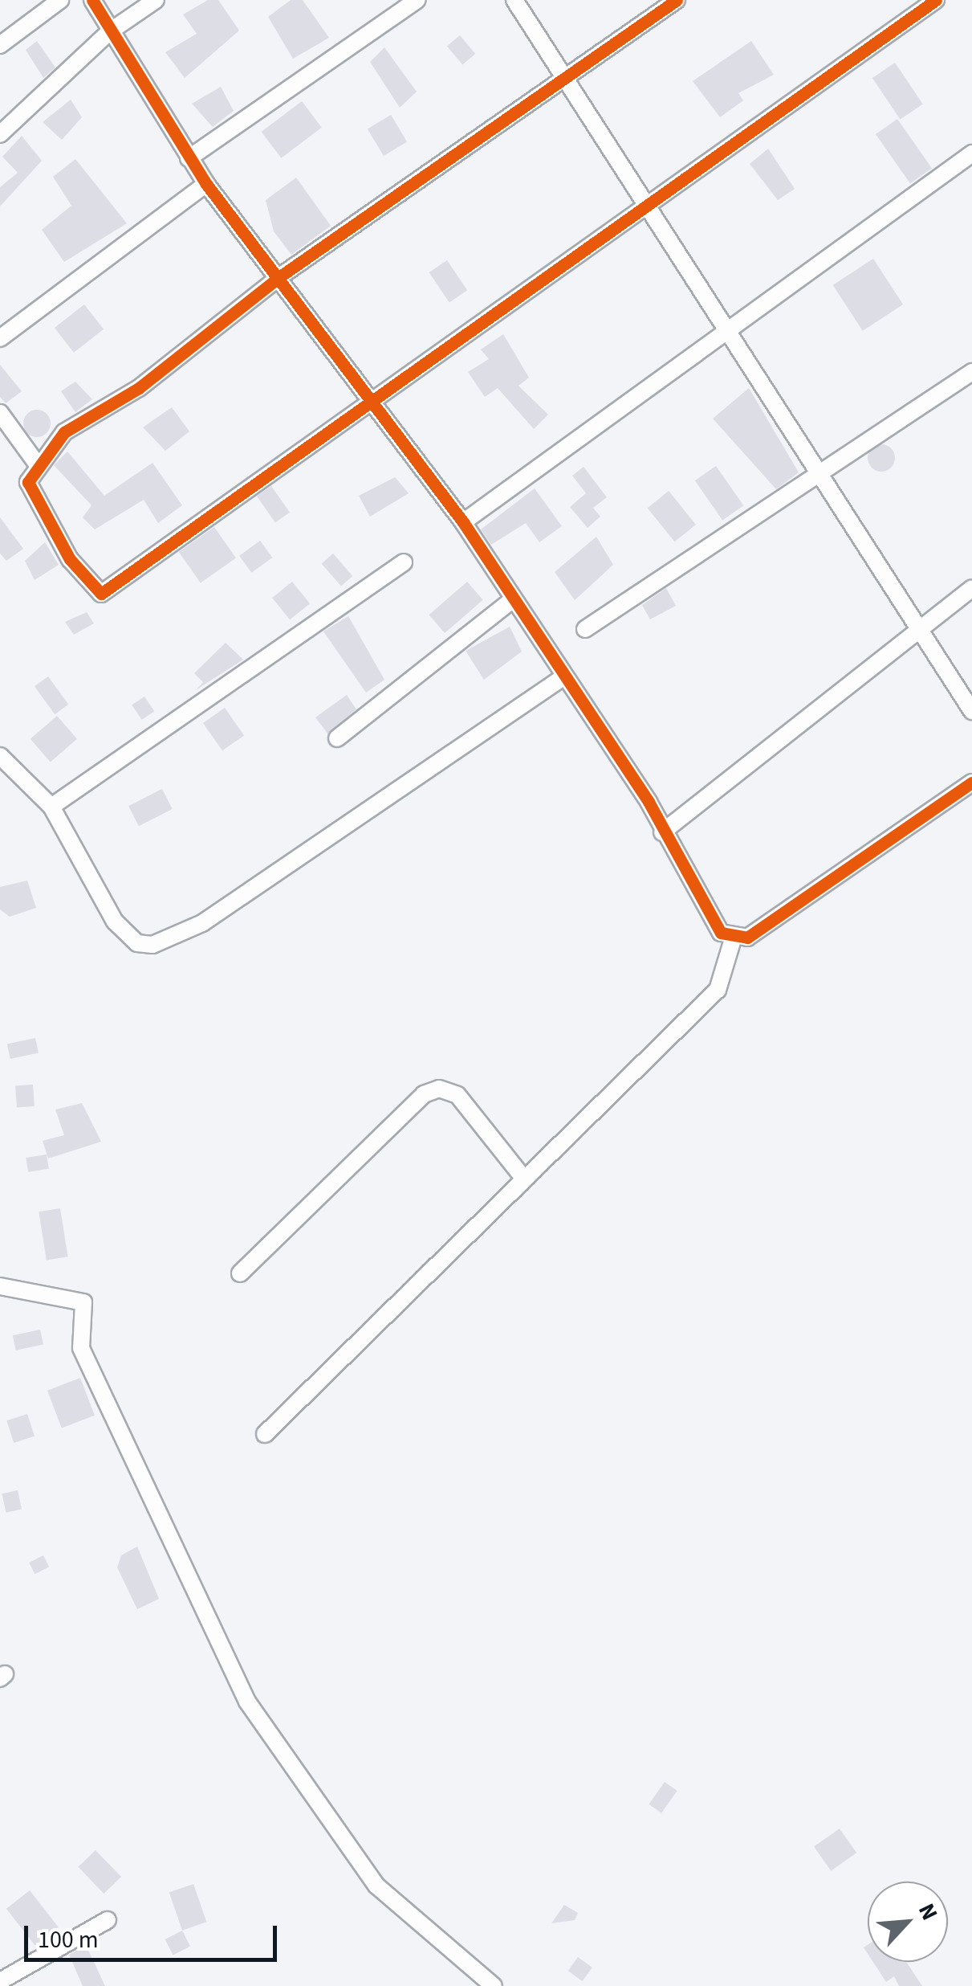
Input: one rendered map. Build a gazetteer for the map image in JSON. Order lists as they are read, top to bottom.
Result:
{
  "scale_bar": "100 m",
  "north": "top right"
}
